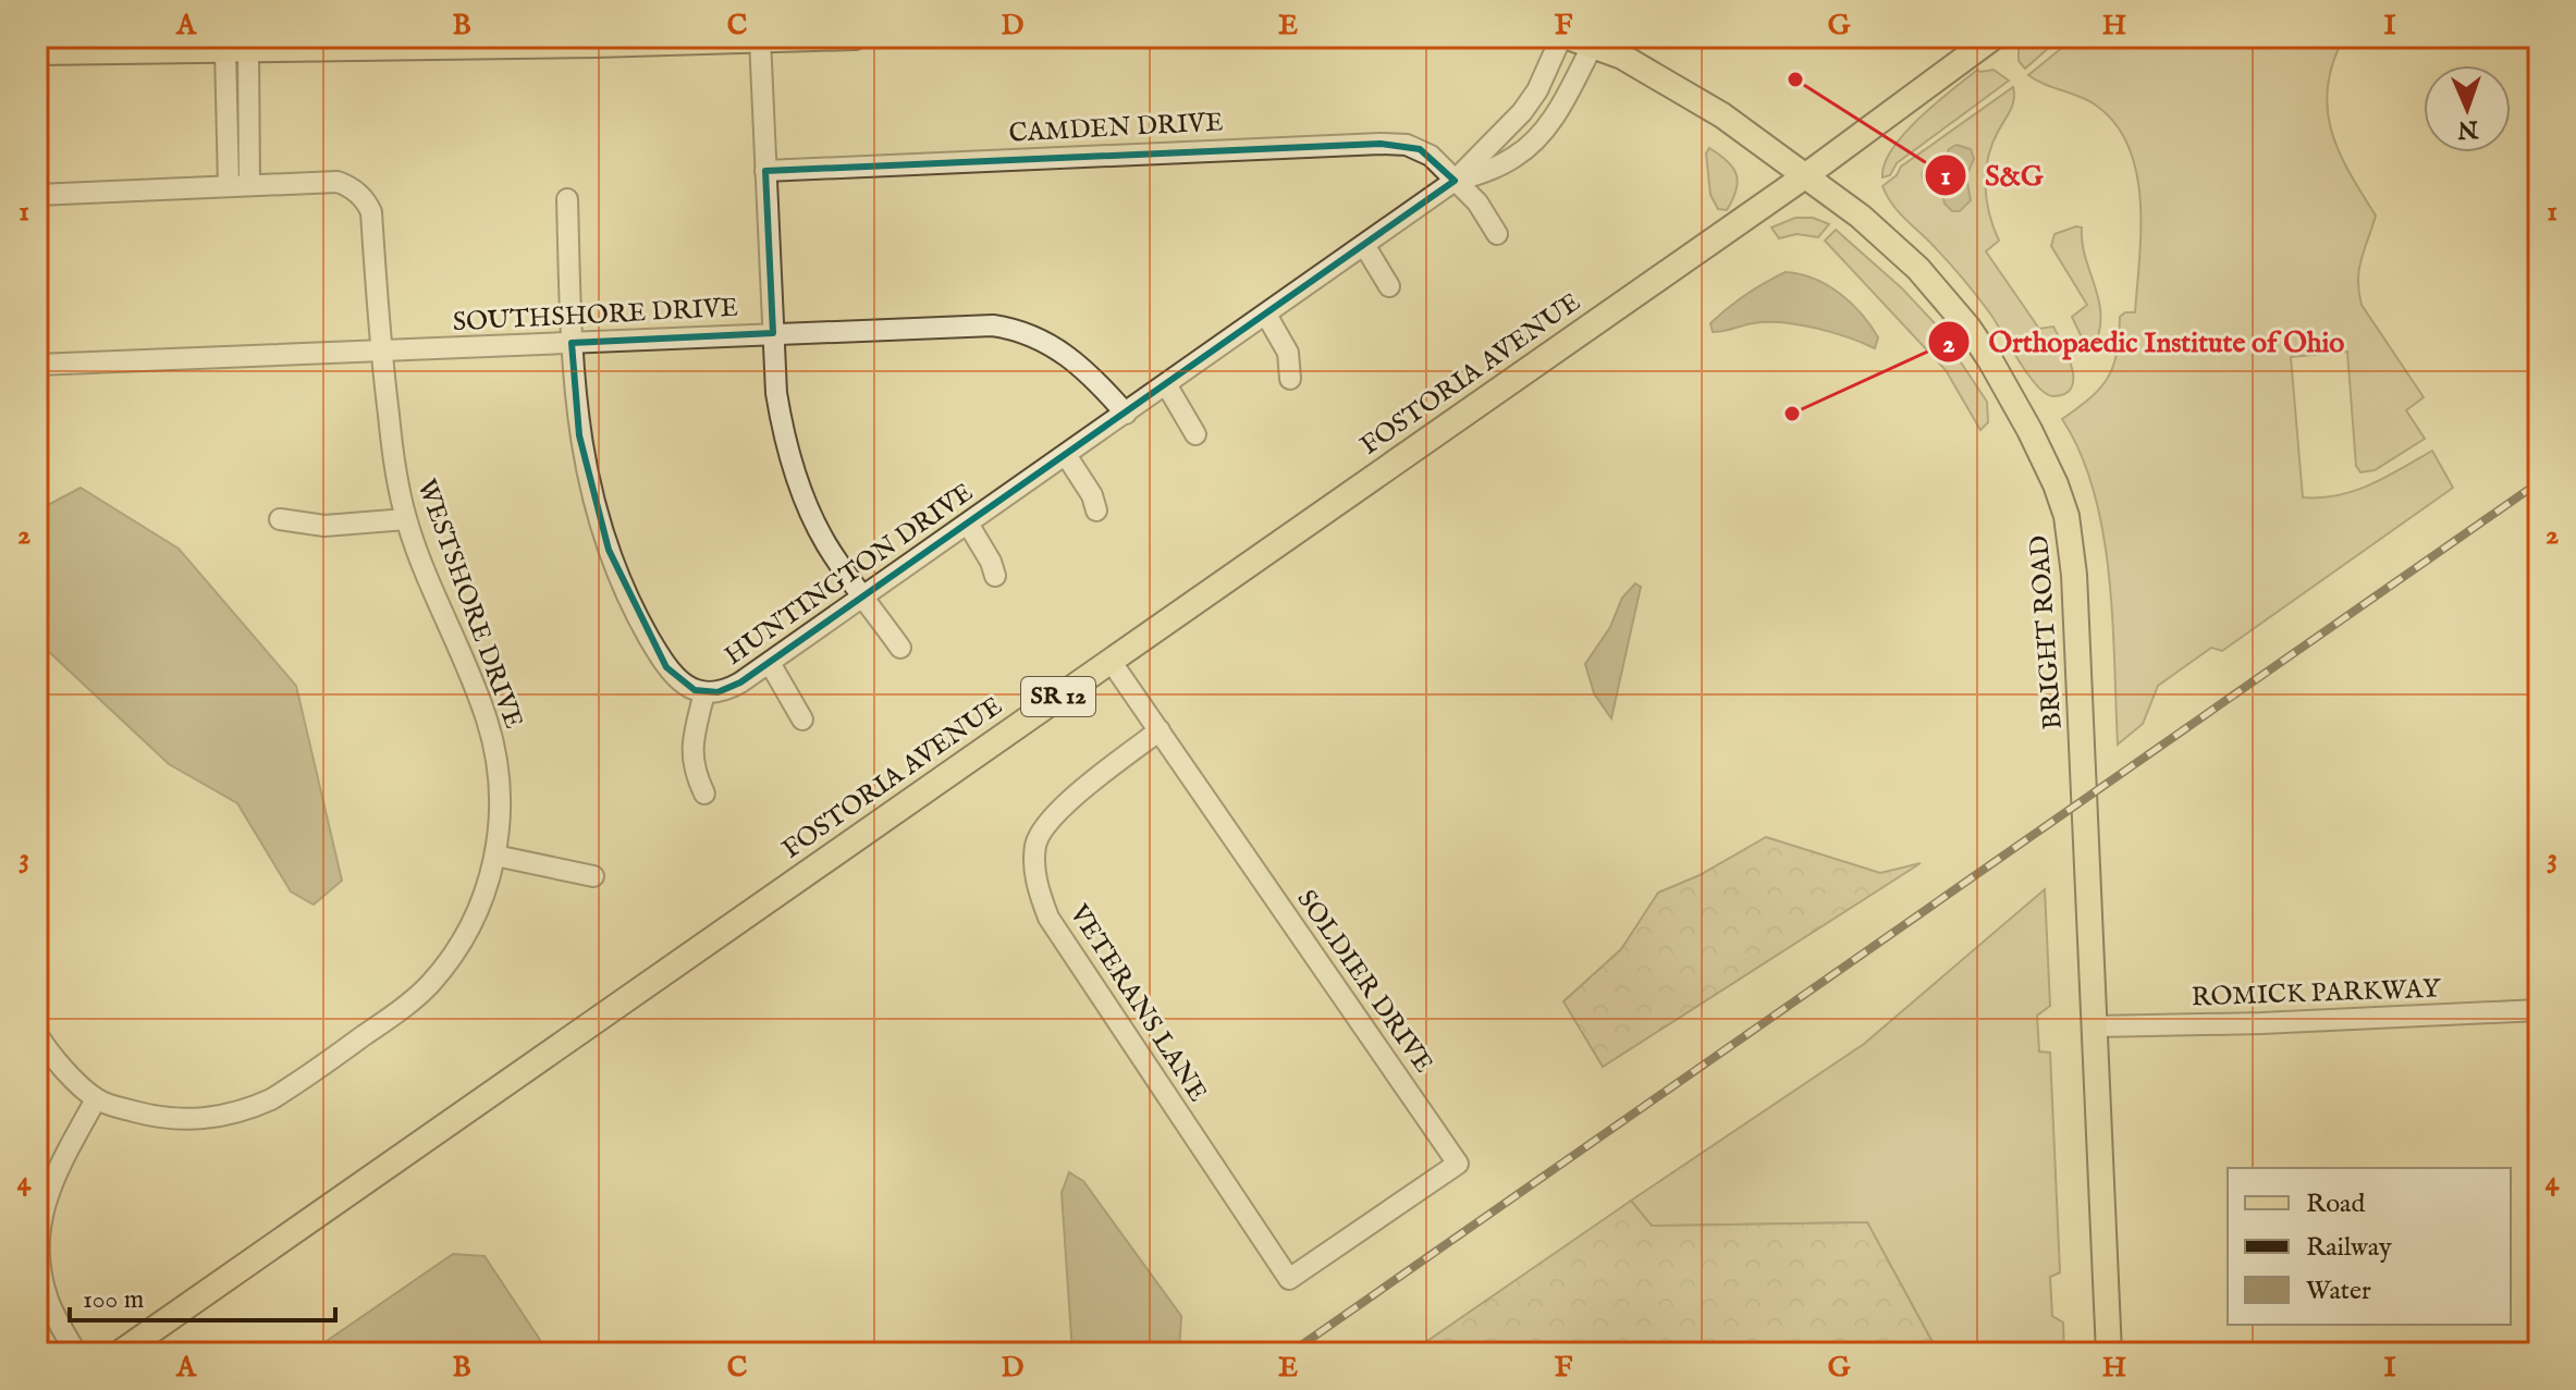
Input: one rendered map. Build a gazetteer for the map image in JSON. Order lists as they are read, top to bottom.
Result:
{
  "streets": {
    "main road": ["FOSTORIA AVENUE", "BRIGHT ROAD", "SR 12"],
    "street": [
      "CAMDEN DRIVE",
      "SOUTHSHORE DRIVE",
      "HUNTINGTON DRIVE",
      "WESTSHORE DRIVE",
      "SOLDIER DRIVE",
      "ROMICK PARKWAY",
      "VETERANS LANE"
    ]
  },
  "crossings": [
    ["CAMDEN DRIVE", "HUNTINGTON DRIVE"],
    ["SOUTHSHORE DRIVE", "HUNTINGTON DRIVE"],
    ["SOUTHSHORE DRIVE", "WESTSHORE DRIVE"],
    ["FOSTORIA AVENUE", "BRIGHT ROAD"],
    ["FOSTORIA AVENUE", "SOLDIER DRIVE"],
    ["HUNTINGTON DRIVE", "BRIGHT ROAD"],
    ["BRIGHT ROAD", "ROMICK PARKWAY"],
    ["SOLDIER DRIVE", "VETERANS LANE"]
  ],
  "places": ["S&G", "Orthopaedic Institute of Ohio"],
  "legend": ["Road", "Railway", "Water"],
  "scale_bar": "100 m",
  "north": "bottom",
  "grid": {
    "columns": [
      "A",
      "B",
      "C",
      "D",
      "E",
      "F",
      "G",
      "H",
      "I"
    ],
    "rows": [
      "1",
      "2",
      "3",
      "4"
    ]
  }
}
